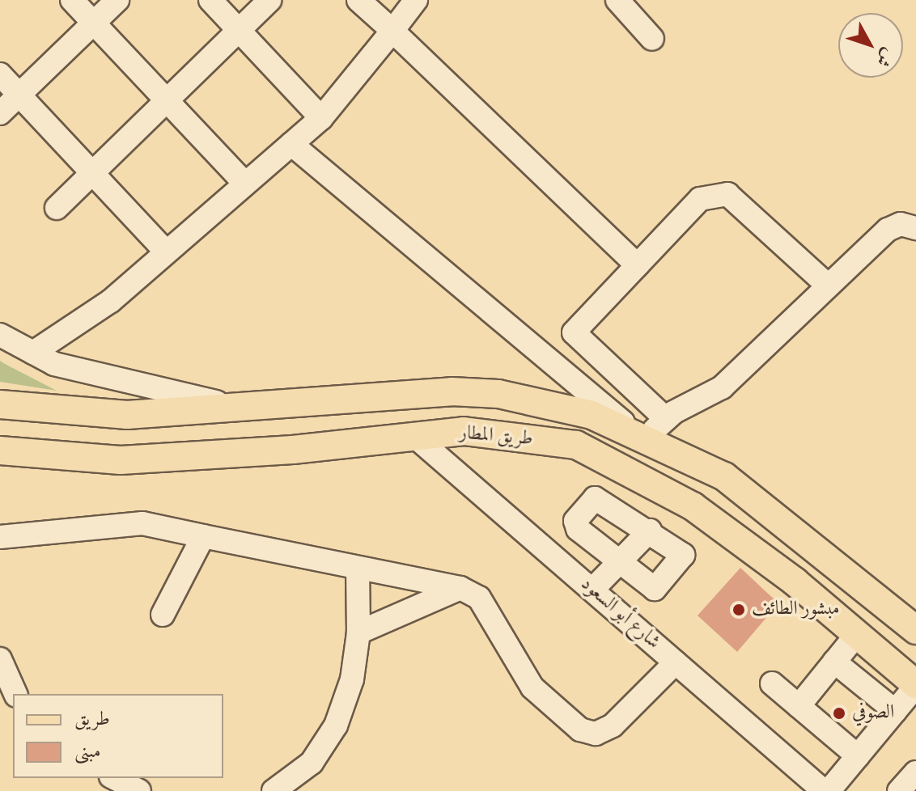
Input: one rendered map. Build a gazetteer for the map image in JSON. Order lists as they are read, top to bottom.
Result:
{
  "streets": {
    "main road": ["طريق المطار"],
    "street": ["شارع أبو السعود"]
  },
  "crossings": [
    ["طريق المطار", "شارع أبو السعود"]
  ],
  "places": ["مبشور الطائف", "الصوفي"],
  "legend": ["طريق", "مبنى"],
  "north": "bottom right"
}
